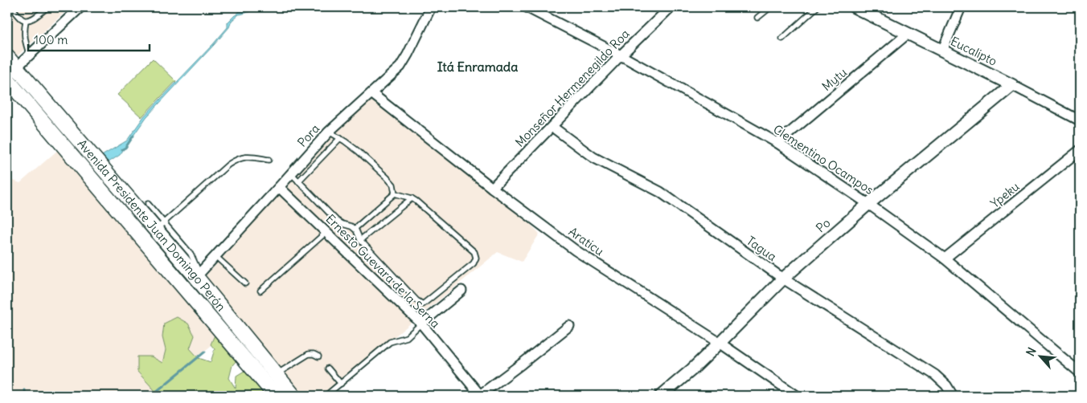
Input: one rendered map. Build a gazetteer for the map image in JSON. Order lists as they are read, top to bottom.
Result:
{
  "streets": {
    "main road": ["Avenida Presidente Juan Domingo Perón"],
    "street": [
      "Eucalipto",
      "Mytu",
      "Monseñor Hermenegildo Roa",
      "Pora",
      "Clementino Ocampos",
      "Ypeku",
      "Po",
      "Araticu",
      "Tagua",
      "Ernesto Guevara de la Serna"
    ]
  },
  "crossings": [
    ["Eucalipto", "Mytu"],
    ["Eucalipto", "Po"],
    ["Mytu", "Clementino Ocampos"],
    ["Monseñor Hermenegildo Roa", "Clementino Ocampos"],
    ["Monseñor Hermenegildo Roa", "Araticu"],
    ["Monseñor Hermenegildo Roa", "Tagua"],
    ["Pora", "Avenida Presidente Juan Domingo Perón"],
    ["Pora", "Araticu"],
    ["Pora", "Ernesto Guevara de la Serna"],
    ["Clementino Ocampos", "Ypeku"],
    ["Clementino Ocampos", "Po"],
    ["Po", "Araticu"],
    ["Po", "Tagua"]
  ],
  "districts": ["Itá Enramada"],
  "scale_bar": "100 m",
  "north": "top left"
}
